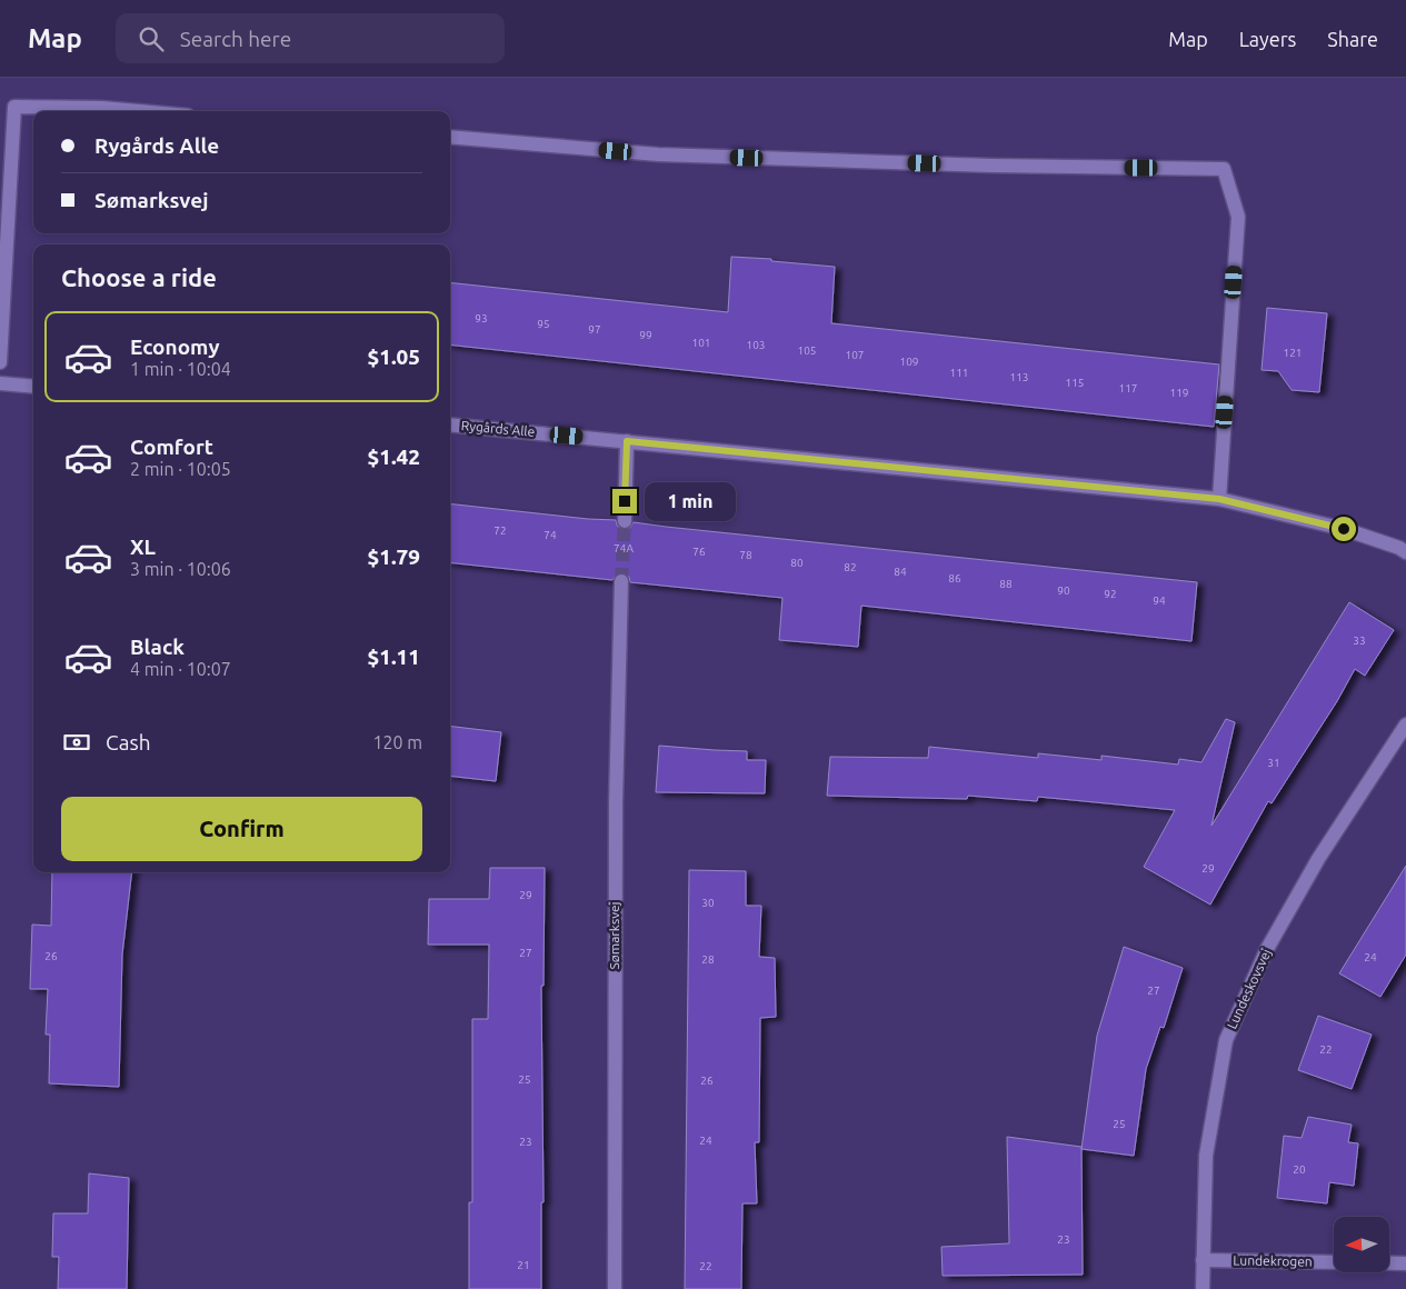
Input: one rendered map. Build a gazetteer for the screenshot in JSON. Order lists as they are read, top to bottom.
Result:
{
  "streets": {
    "street": [
      "Rygårds Alle",
      "Sømarksvej",
      "Lundeskovsvej",
      "Lundekrogen"
    ]
  },
  "crossings": [
    ["Lundeskovsvej", "Lundekrogen"]
  ],
  "house_numbers": [
    "93",
    "95",
    "97",
    "99",
    "101",
    "103",
    "105",
    "121",
    "107",
    "109",
    "111",
    "113",
    "115",
    "117",
    "119",
    "72",
    "74",
    "74A",
    "76",
    "78",
    "80",
    "82",
    "84",
    "86",
    "88",
    "90",
    "92",
    "94",
    "33",
    "31",
    "29",
    "29",
    "30",
    "27",
    "26",
    "24",
    "28",
    "27",
    "22",
    "25",
    "26",
    "25",
    "24",
    "23",
    "20",
    "23",
    "21",
    "22"
  ],
  "north": "left",
  "page": {
    "header": "Map",
    "search": "Search here",
    "nav": ["Map", "Layers", "Share"],
    "banner": ["Rygårds Alle", "Sømarksvej"],
    "heading": "Choose a ride",
    "list": [
      {
        "name": "Economy",
        "note": "1 min · 10:04",
        "value": "$1.05"
      },
      {
        "name": "Comfort",
        "note": "2 min · 10:05",
        "value": "$1.42"
      },
      {
        "name": "XL",
        "note": "3 min · 10:06",
        "value": "$1.79"
      },
      {
        "name": "Black",
        "note": "4 min · 10:07",
        "value": "$1.11"
      }
    ],
    "bubble": "1 min",
    "pay": ["Cash", "120 m"],
    "buttons": "Confirm"
  }
}
